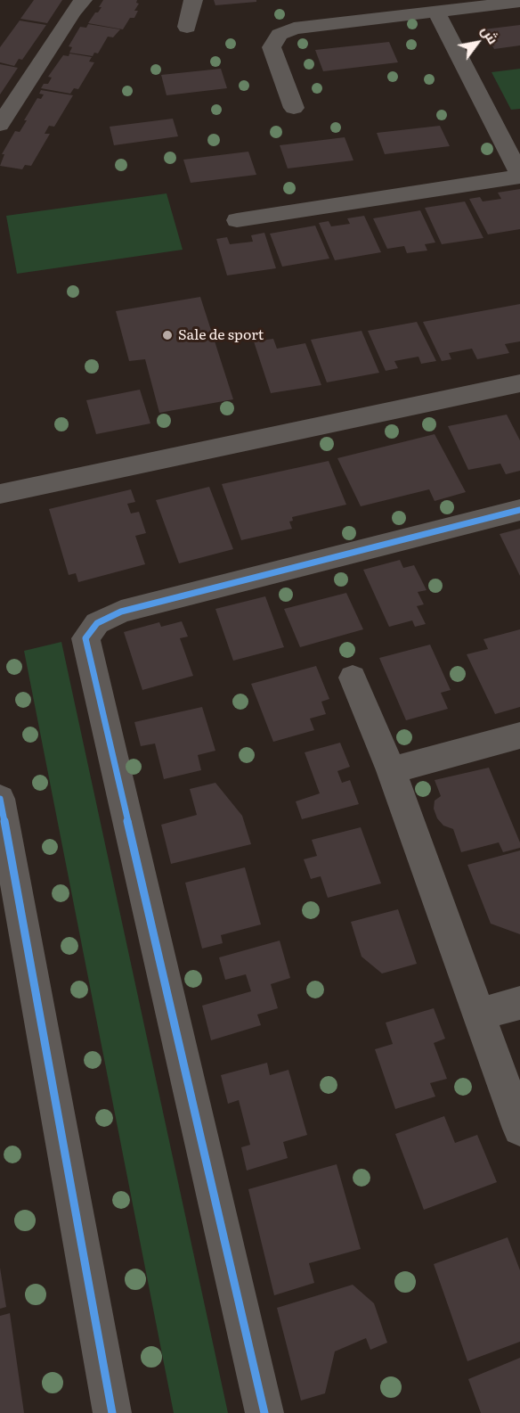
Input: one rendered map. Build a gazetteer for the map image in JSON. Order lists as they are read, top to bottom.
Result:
{
  "places": ["Sale de sport"],
  "north": "top right"
}
